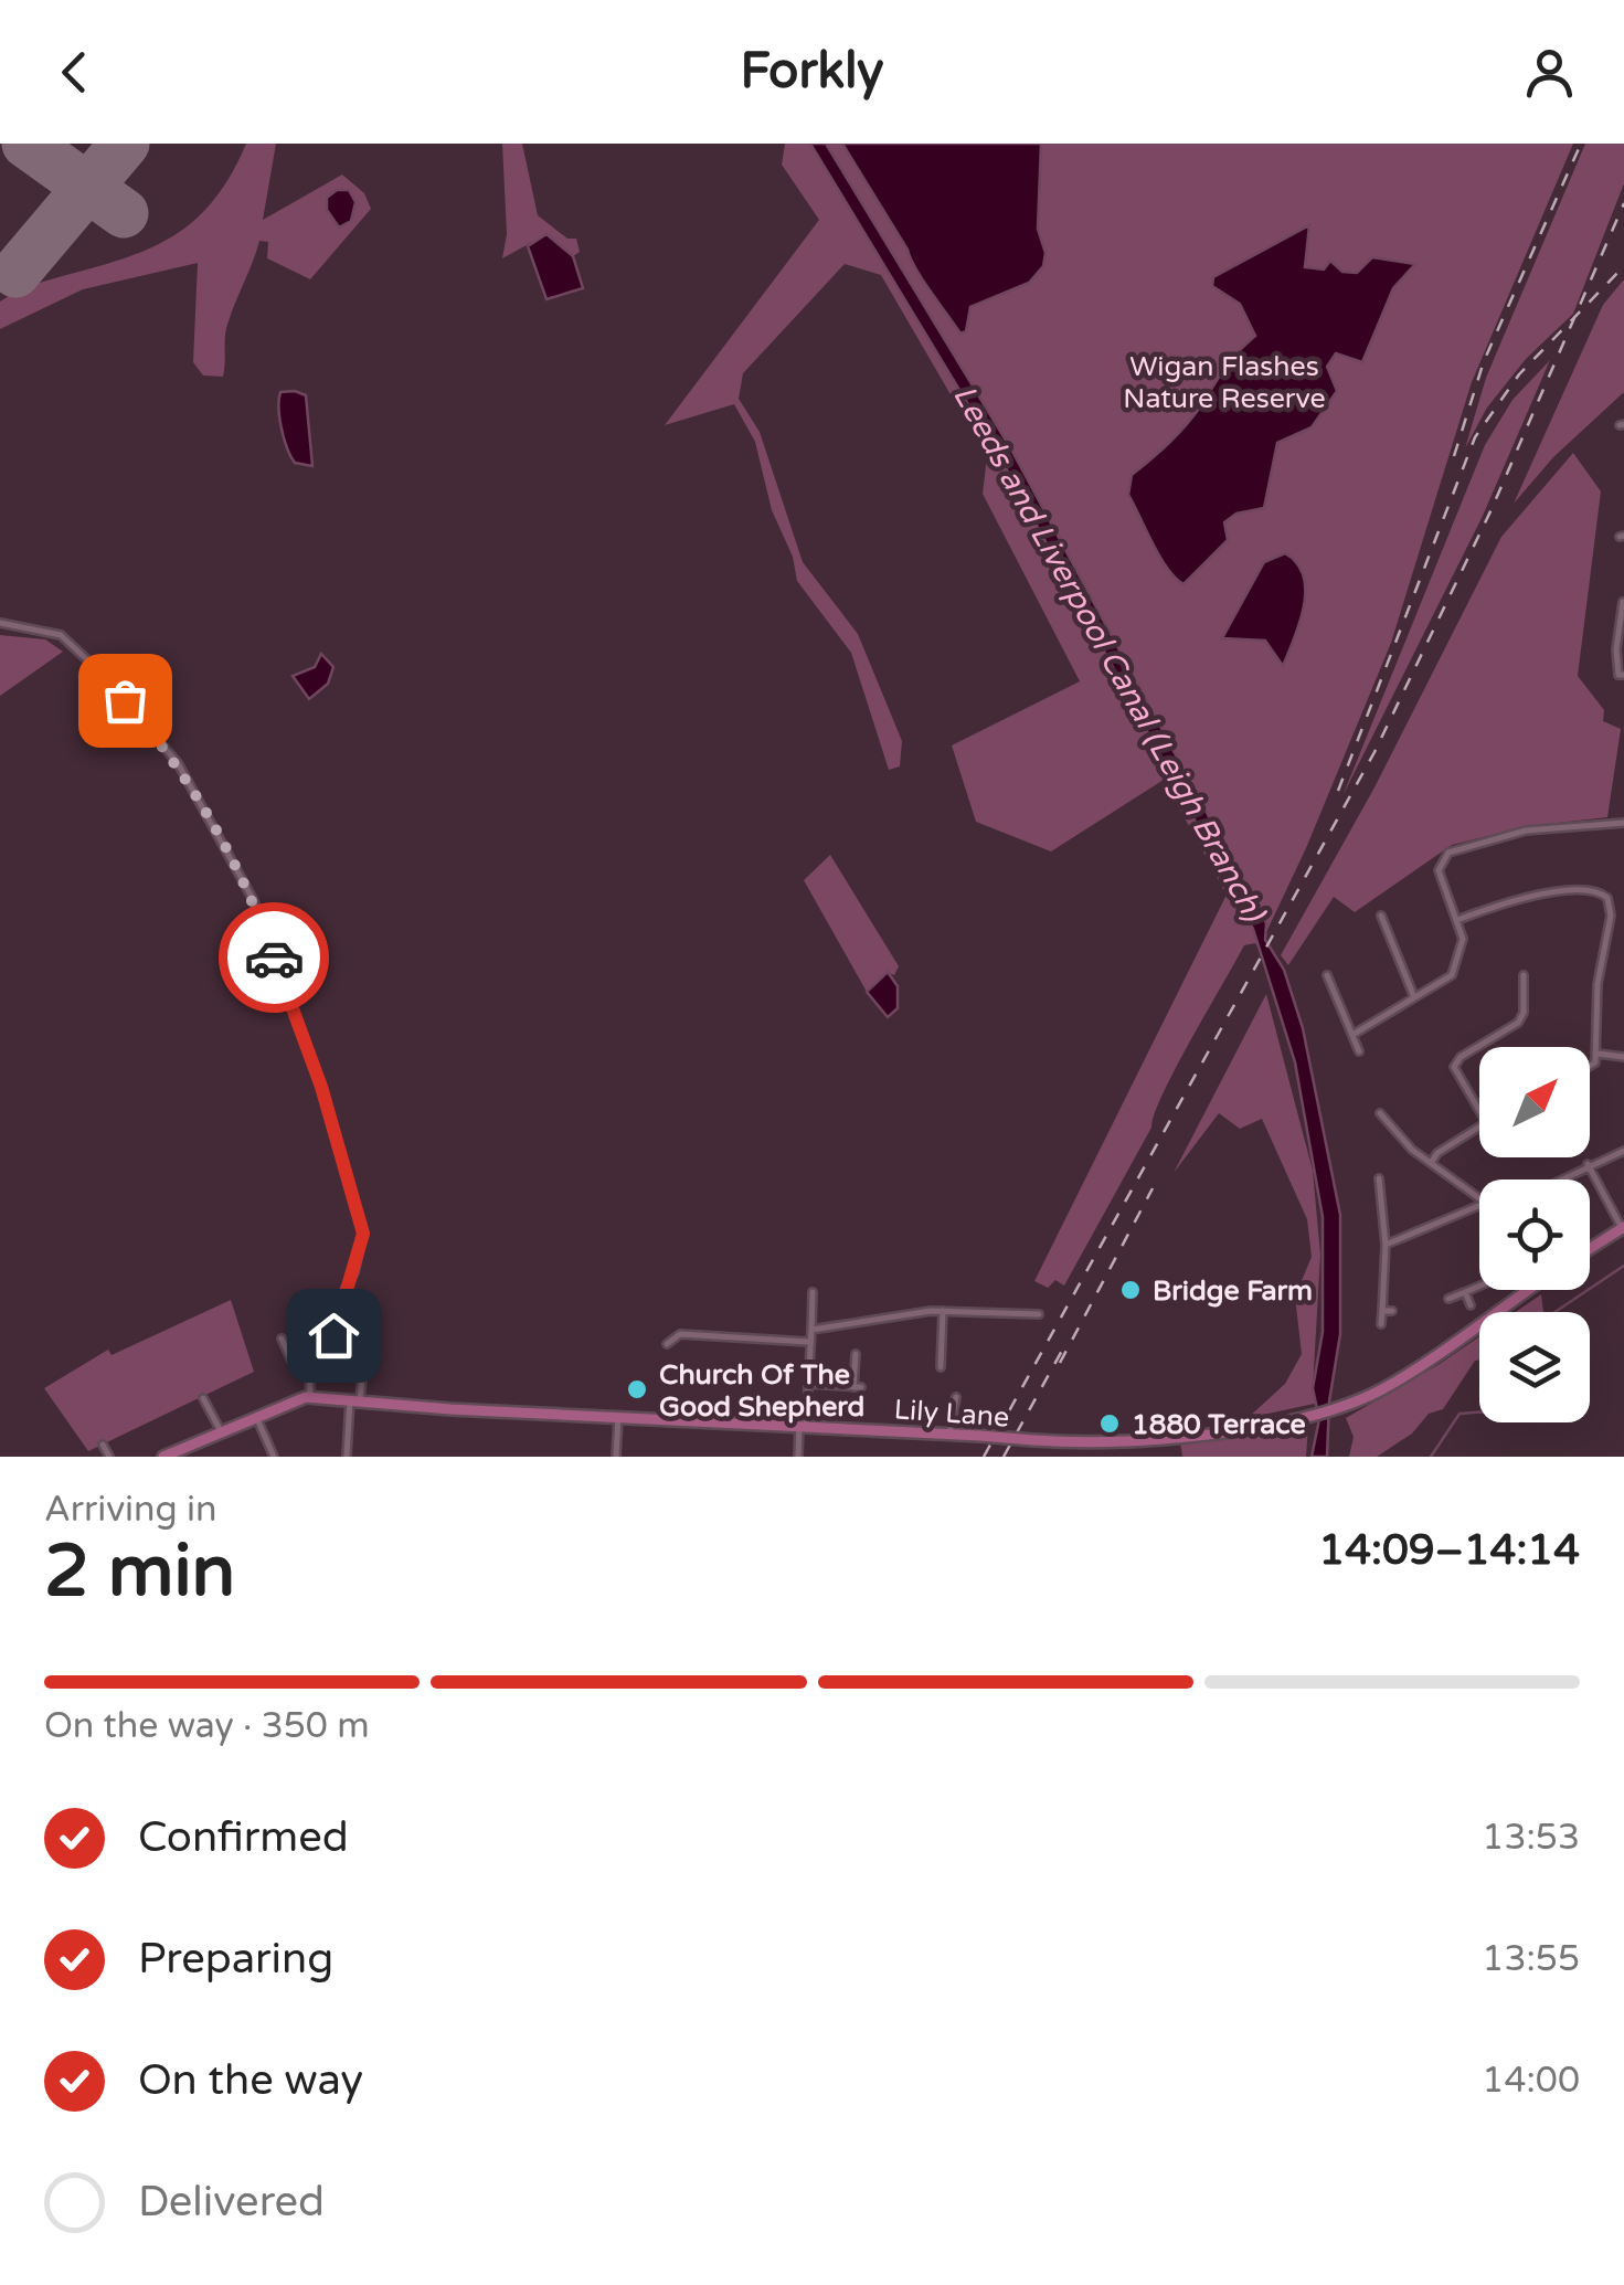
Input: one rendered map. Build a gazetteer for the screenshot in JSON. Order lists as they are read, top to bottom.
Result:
{
  "streets": {
    "main road": ["Lily Lane"]
  },
  "water": ["Leeds and Liverpool Canal (Leigh Branch)"],
  "parks": ["Wigan Flashes Nature Reserve"],
  "places": ["Bridge Farm", "Church Of The Good Shepherd", "1880 Terrace"],
  "north": "top right",
  "page": {
    "header": "Forkly",
    "heading": ["2 min", "Arriving in", "14:09–14:14"],
    "bar": "On the way · 350 m",
    "list": [
      ["Confirmed", "13:53"],
      ["Preparing", "13:55"],
      ["On the way", "14:00"],
      "Delivered"
    ]
  }
}
